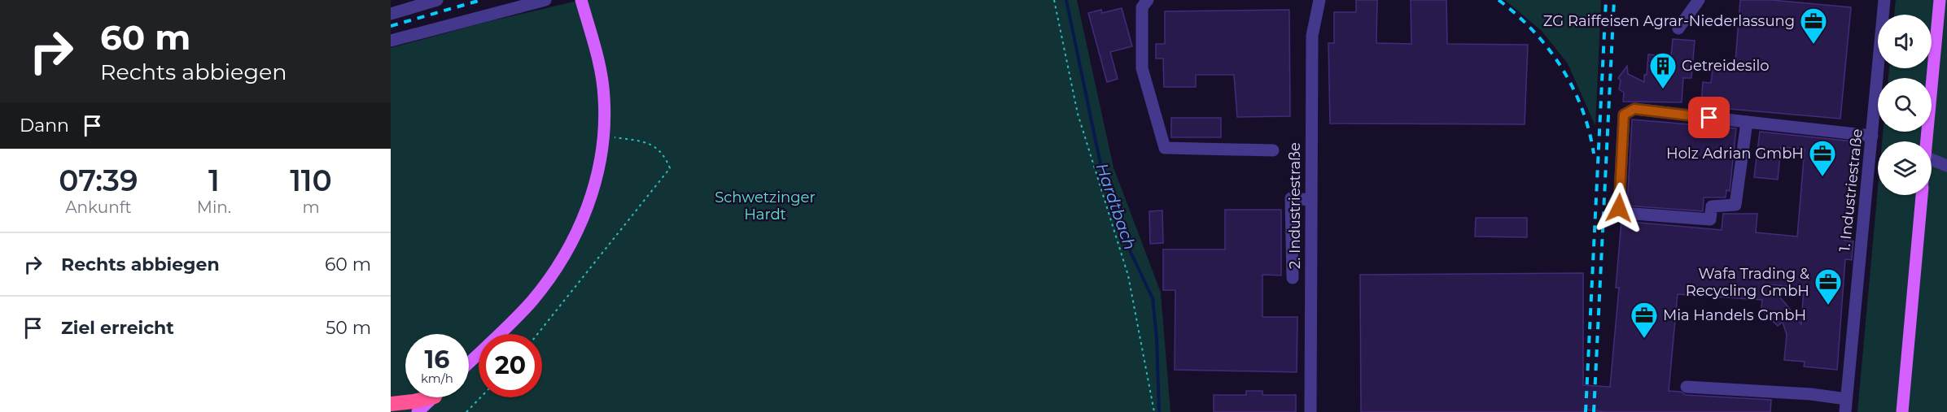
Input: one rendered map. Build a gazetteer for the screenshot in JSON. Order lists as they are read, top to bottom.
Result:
{
  "streets": {
    "street": ["1. Industriestraße", "2. Industriestraße"]
  },
  "water": ["Hardtbach"],
  "parks": ["Schwetzinger Hardt"],
  "places": {
    "office": [
      "ZG Raiffeisen Agrar-Niederlassung",
      "Holz Adrian GmbH",
      "Wafa Trading & Recycling GmbH",
      "Mia Handels GmbH"
    ],
    "building": ["Getreidesilo"]
  },
  "page": {
    "turn": ["60 m", "Rechts abbiegen"],
    "then": "Dann",
    "eta": [
      "07:39",
      "Ankunft",
      "1",
      "Min.",
      "110",
      "m"
    ],
    "list": [
      {
        "name": "Rechts abbiegen",
        "value": "60 m"
      },
      {
        "name": "Ziel erreicht",
        "value": "50 m"
      }
    ],
    "speed": "16 km/h",
    "limit": "20"
  }
}
